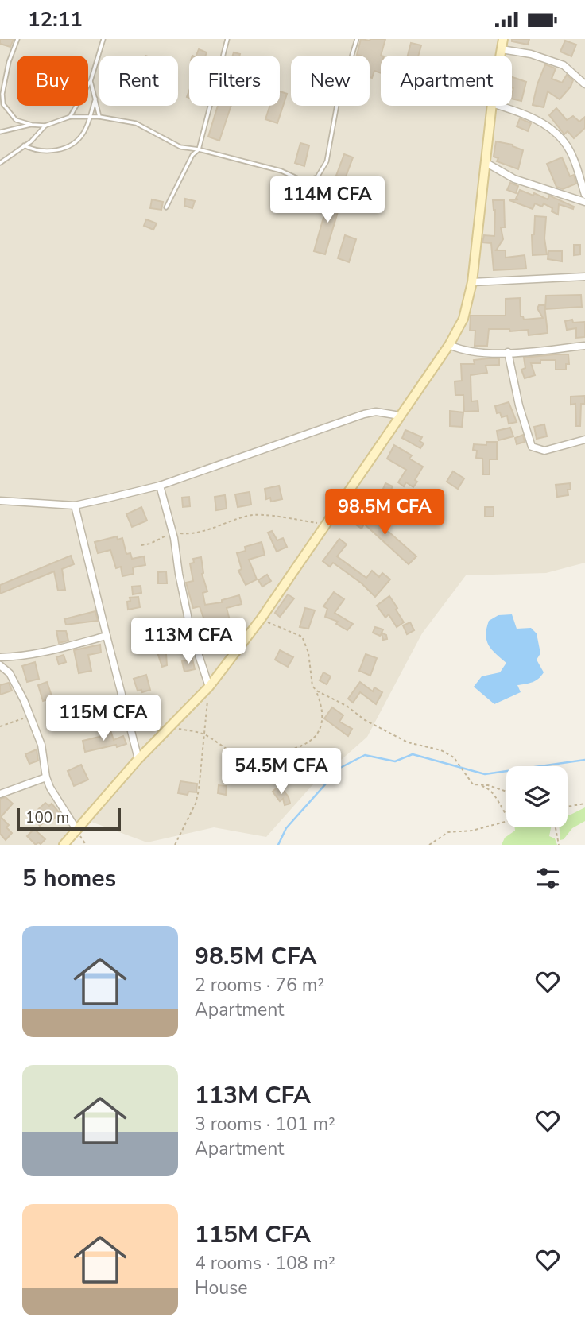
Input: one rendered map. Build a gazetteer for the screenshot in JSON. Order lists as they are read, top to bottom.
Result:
{
  "scale_bar": "100 m",
  "page": {
    "status": "12:11",
    "chip": [
      "Buy",
      "Rent",
      "Filters",
      "New",
      "Apartment"
    ],
    "price": [
      "114M CFA",
      "98.5M CFA",
      "113M CFA",
      "115M CFA",
      "54.5M CFA"
    ],
    "scale": "100 m",
    "heading": "5 homes",
    "list": [
      {
        "name": "98.5M CFA",
        "note": "2 rooms · 76 m² · Apartment"
      },
      {
        "name": "113M CFA",
        "note": "3 rooms · 101 m² · Apartment"
      },
      {
        "name": "115M CFA",
        "note": "4 rooms · 108 m² · House"
      }
    ]
  }
}
